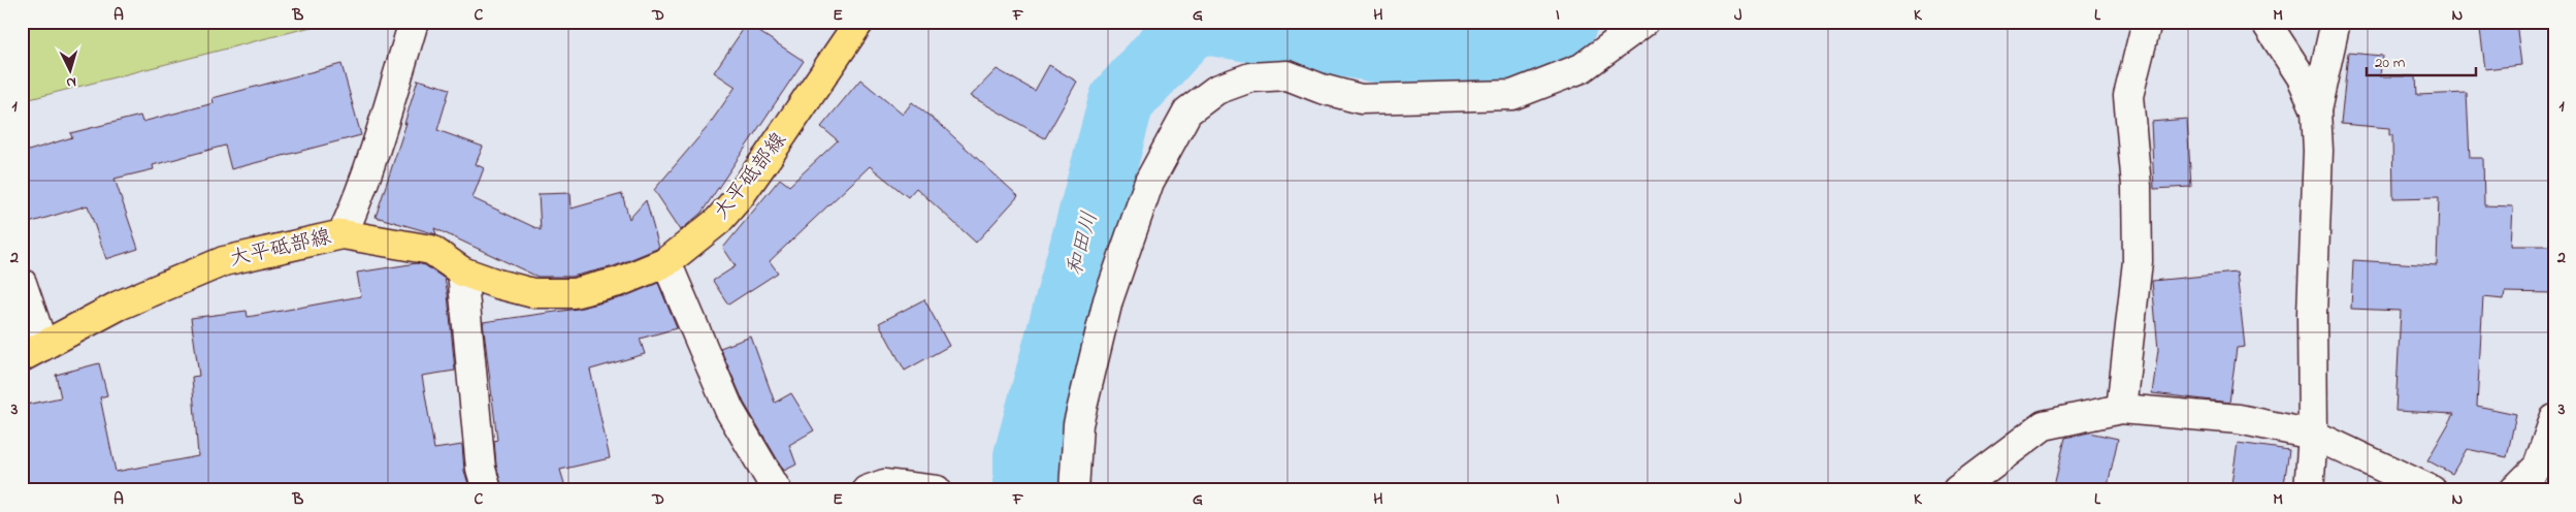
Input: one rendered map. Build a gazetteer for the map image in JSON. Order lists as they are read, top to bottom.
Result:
{
  "streets": {
    "main road": ["大平砥部線"]
  },
  "water": ["和田川"],
  "scale_bar": "20 m",
  "north": "bottom",
  "grid": {
    "columns": [
      "A",
      "B",
      "C",
      "D",
      "E",
      "F",
      "G",
      "H",
      "I",
      "J",
      "K",
      "L",
      "M",
      "N"
    ],
    "rows": ["1", "2", "3"]
  }
}
